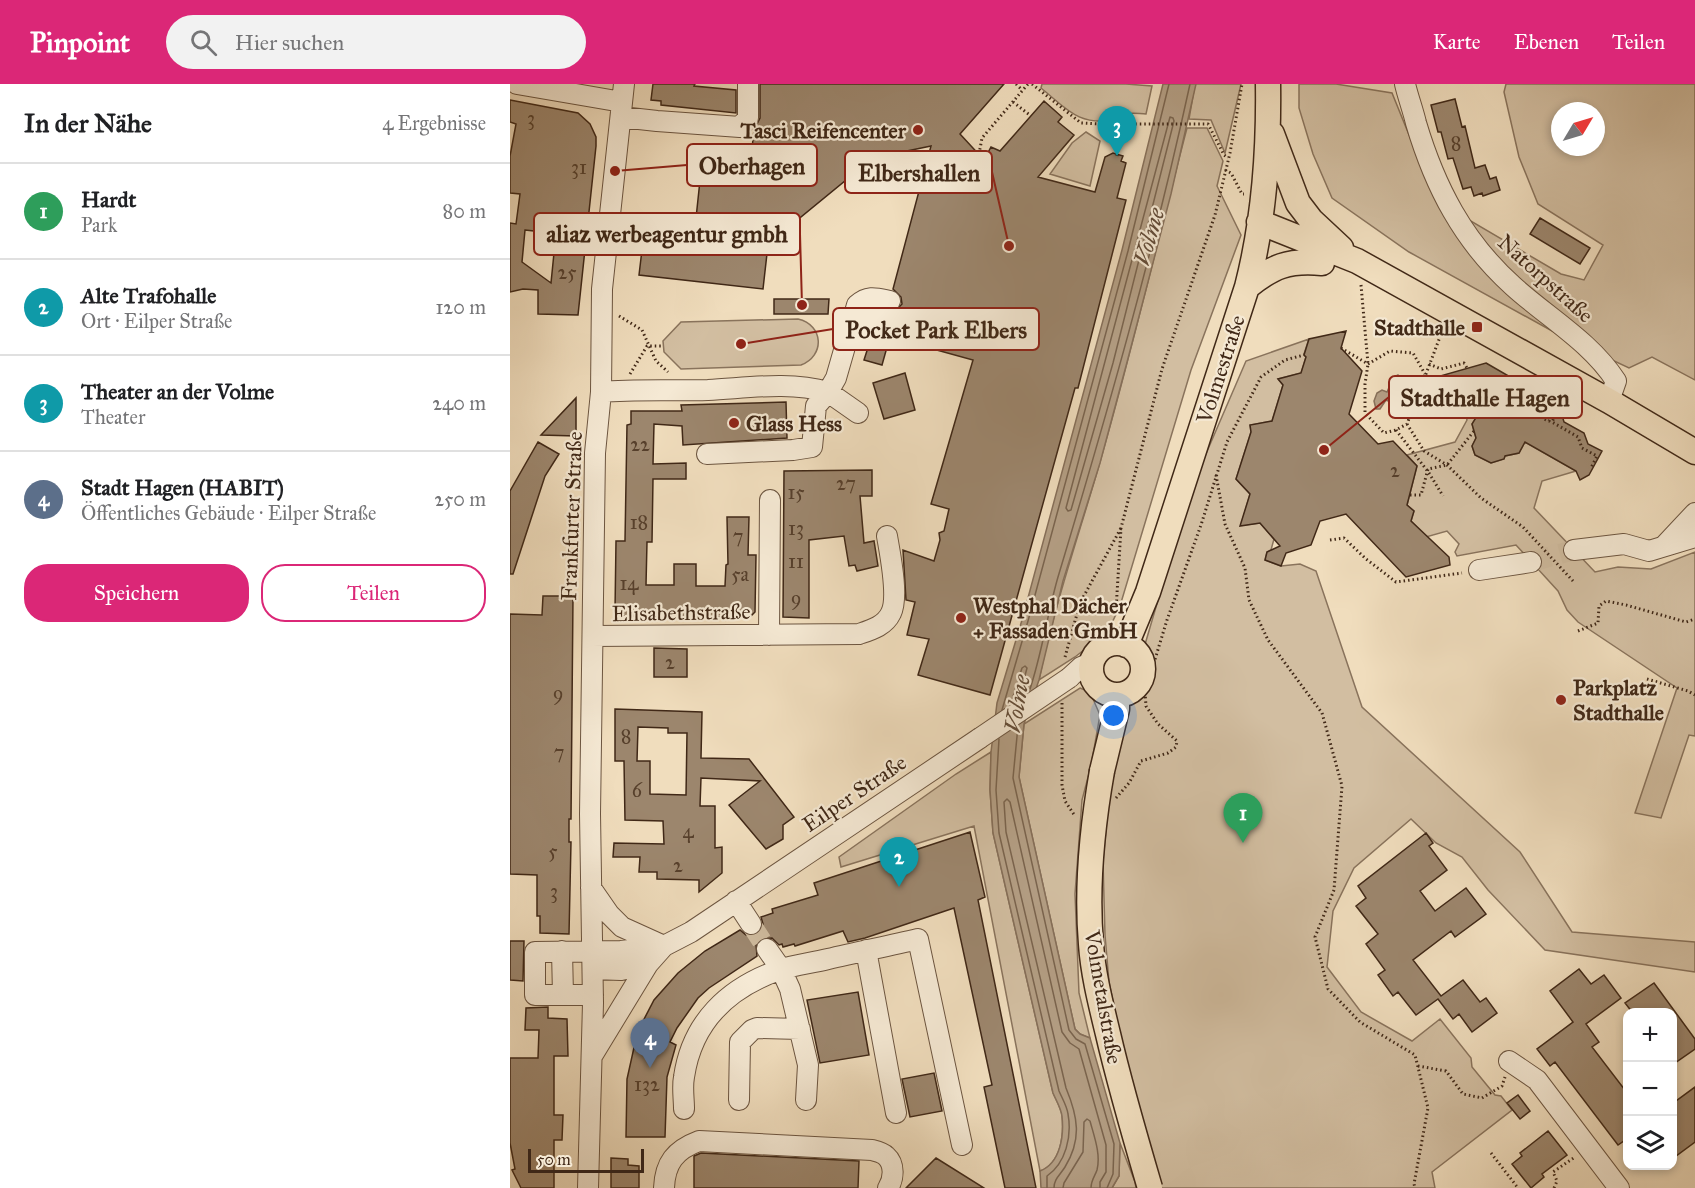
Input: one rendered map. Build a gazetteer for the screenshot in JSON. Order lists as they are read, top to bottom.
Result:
{
  "streets": {
    "main road": ["Volmestraße", "Volmetalstraße"],
    "street": [
      "Natorpstraße",
      "Frankfurter Straße",
      "Elisabethstraße",
      "Eilper Straße"
    ]
  },
  "crossings": [
    ["Volmestraße", "Eilper Straße"],
    ["Volmestraße", "Volmetalstraße"],
    ["Frankfurter Straße", "Elisabethstraße"],
    ["Frankfurter Straße", "Eilper Straße"],
    ["Eilper Straße", "Volmetalstraße"]
  ],
  "water": ["Volme"],
  "places": {
    "other": [
      "Tasci Reifencenter",
      "Oberhagen",
      "Elbershallen",
      "aliaz werbeagentur gmbh",
      "Pocket Park Elbers",
      "Glass Hess",
      "Stadthalle Hagen",
      "Westphal Dächer + Fassaden GmbH",
      "Parkplatz Stadthalle"
    ],
    "transit": ["Stadthalle"]
  },
  "house_numbers": [
    "3",
    "8",
    "31",
    "25",
    "22",
    "2",
    "27",
    "15",
    "18",
    "13",
    "7",
    "11",
    "5a",
    "14",
    "9",
    "2",
    "9",
    "8",
    "7",
    "6",
    "4",
    "5",
    "2",
    "3",
    "132"
  ],
  "scale_bar": "50 m",
  "north": "top right",
  "page": {
    "header": "Pinpoint",
    "search": "Hier suchen",
    "nav": ["Karte", "Ebenen", "Teilen"],
    "heading": ["In der Nähe", "4 Ergebnisse"],
    "pins": [
      "3",
      "1",
      "2",
      "4"
    ],
    "list": [
      {
        "mark": "1",
        "name": "Hardt",
        "note": "Park",
        "value": "80 m"
      },
      {
        "mark": "2",
        "name": "Alte Trafohalle",
        "note": "Ort · Eilper Straße",
        "value": "120 m"
      },
      {
        "mark": "3",
        "name": "Theater an der Volme",
        "note": "Theater",
        "value": "240 m"
      },
      {
        "mark": "4",
        "name": "Stadt Hagen (HABIT)",
        "note": "Öffentliches Gebäude · Eilper Straße",
        "value": "250 m"
      }
    ],
    "buttons": ["Speichern", "Teilen"],
    "map_buttons": ["+", "−"],
    "scale": "50 m"
  }
}
